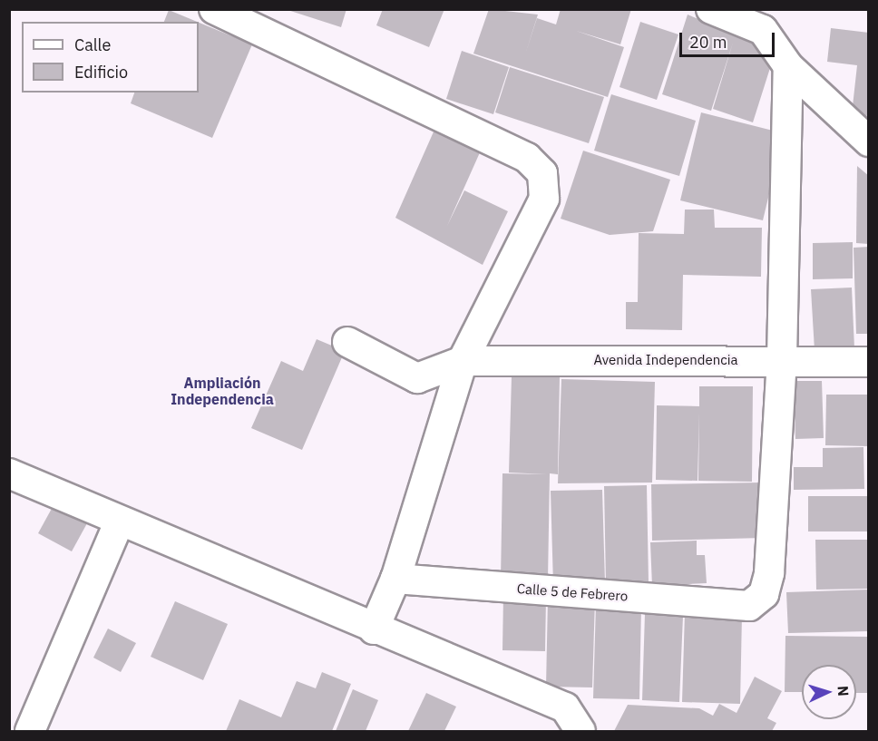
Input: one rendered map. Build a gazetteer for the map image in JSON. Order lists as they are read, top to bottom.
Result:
{
  "streets": {
    "street": ["Avenida Independencia", "Calle 5 de Febrero"]
  },
  "crossings": [
    ["Avenida Independencia", "Calle 5 de Febrero"]
  ],
  "districts": ["Ampliación Independencia"],
  "legend": ["Calle", "Edificio"],
  "scale_bar": "20 m",
  "north": "right"
}
